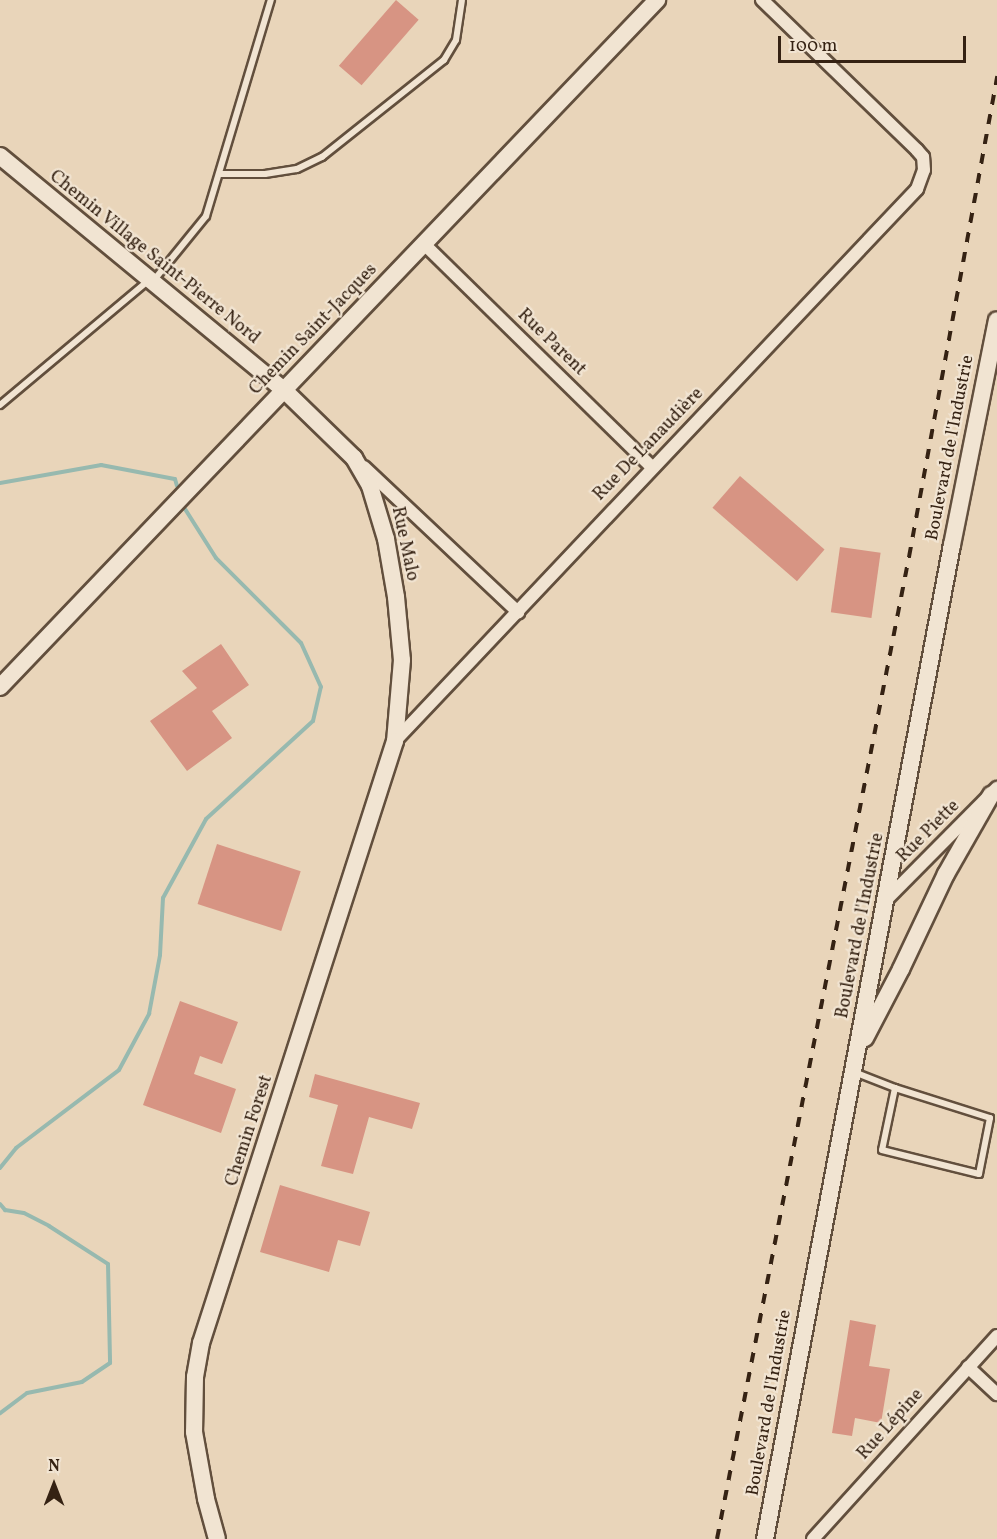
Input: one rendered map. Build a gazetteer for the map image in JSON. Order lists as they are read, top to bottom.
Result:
{
  "streets": {
    "street": [
      "Chemin Village Saint-Pierre Nord",
      "Chemin Saint-Jacques",
      "Rue Parent",
      "Rue De Lanaudière",
      "Boulevard de l'Industrie",
      "Rue Malo",
      "Rue Piette",
      "Chemin Forest",
      "Rue Lépine"
    ]
  },
  "crossings": [
    ["Chemin Village Saint-Pierre Nord", "Chemin Saint-Jacques"],
    ["Chemin Village Saint-Pierre Nord", "Rue Malo"],
    ["Chemin Saint-Jacques", "Rue Parent"],
    ["Chemin Saint-Jacques", "Rue Malo"],
    ["Rue Parent", "Rue De Lanaudière"],
    ["Rue De Lanaudière", "Rue Malo"],
    ["Rue De Lanaudière", "Chemin Forest"],
    ["Boulevard de l'Industrie", "Rue Piette"],
    ["Rue Malo", "Chemin Forest"]
  ],
  "scale_bar": "100 m",
  "north": "top"
}
